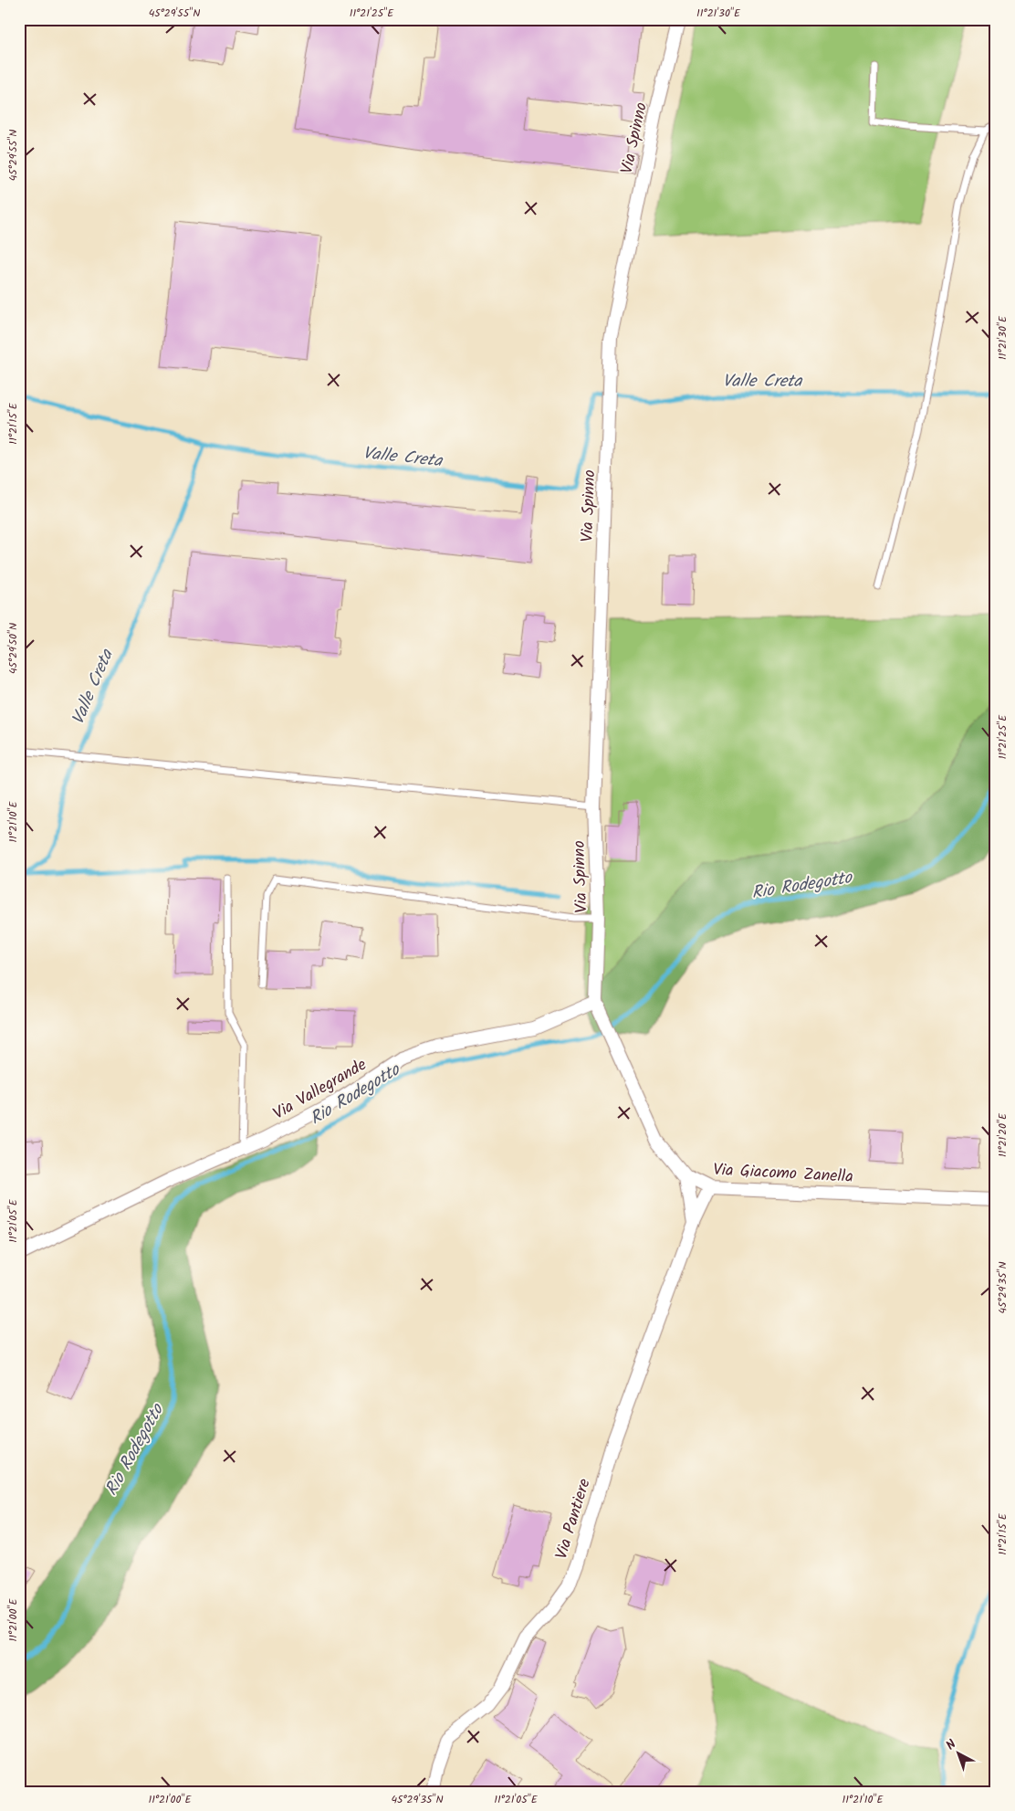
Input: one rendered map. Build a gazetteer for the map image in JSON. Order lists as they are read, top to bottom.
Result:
{
  "streets": {
    "street": [
      "Via Spinno",
      "Via Vallegrande",
      "Via Giacomo Zanella",
      "Via Pantiere"
    ]
  },
  "crossings": [
    ["Via Spinno", "Via Vallegrande"],
    ["Via Spinno", "Via Giacomo Zanella"],
    ["Via Vallegrande", "Via Giacomo Zanella"],
    ["Via Giacomo Zanella", "Via Pantiere"]
  ],
  "water": ["Valle Creta", "Rio Rodegotto"],
  "north": "top left",
  "coordinates": [
    "45°29'55\"N",
    "11°21'25\"E",
    "11°21'30\"E",
    "11°21'15\"E",
    "45°29'50\"N",
    "11°21'10\"E",
    "11°21'20\"E",
    "11°21'05\"E",
    "45°29'35\"N",
    "11°21'00\"E"
  ]
}
